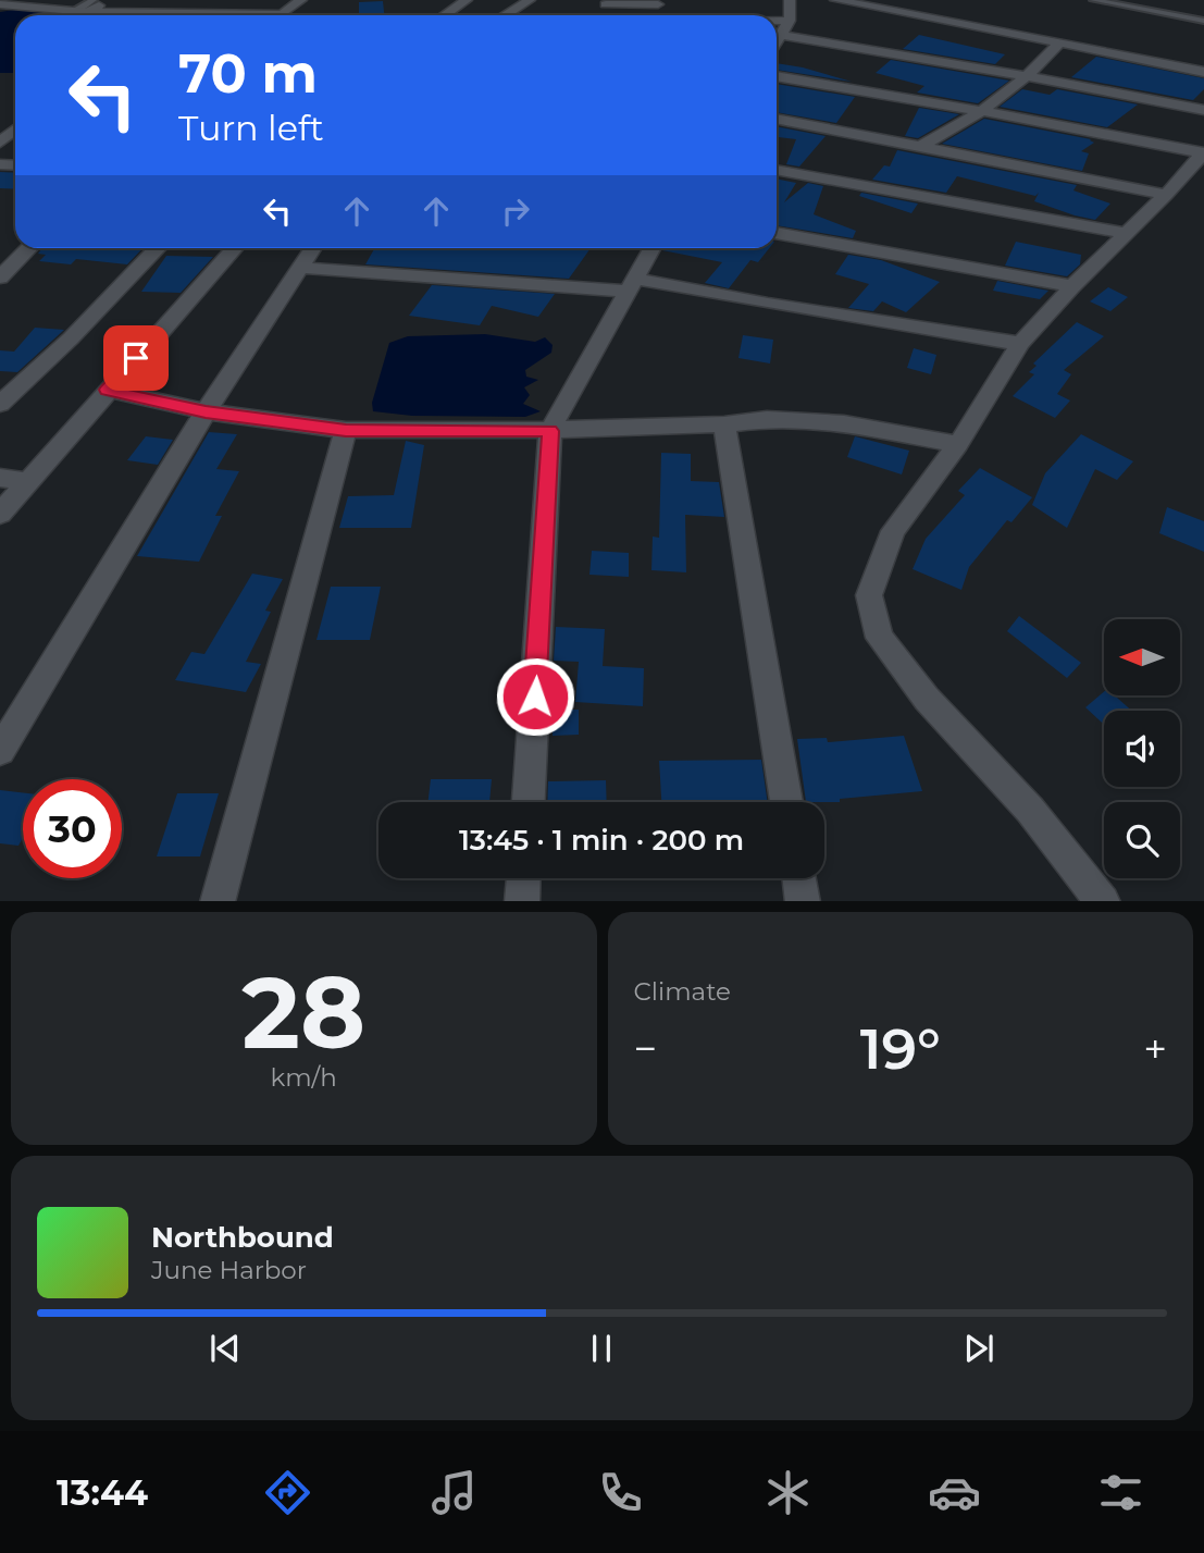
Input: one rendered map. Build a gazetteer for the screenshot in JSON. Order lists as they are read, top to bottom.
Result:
{
  "north": "left",
  "page": {
    "turn": ["70 m", "Turn left"],
    "limit": "30",
    "trip": "13:45 · 1 min · 200 m",
    "tile": [
      ["28", "km/h"],
      "Climate"
    ],
    "heat": ["−", "19°", "+"],
    "song": ["Northbound", "June Harbor"],
    "tabs": "13:44"
  }
}
